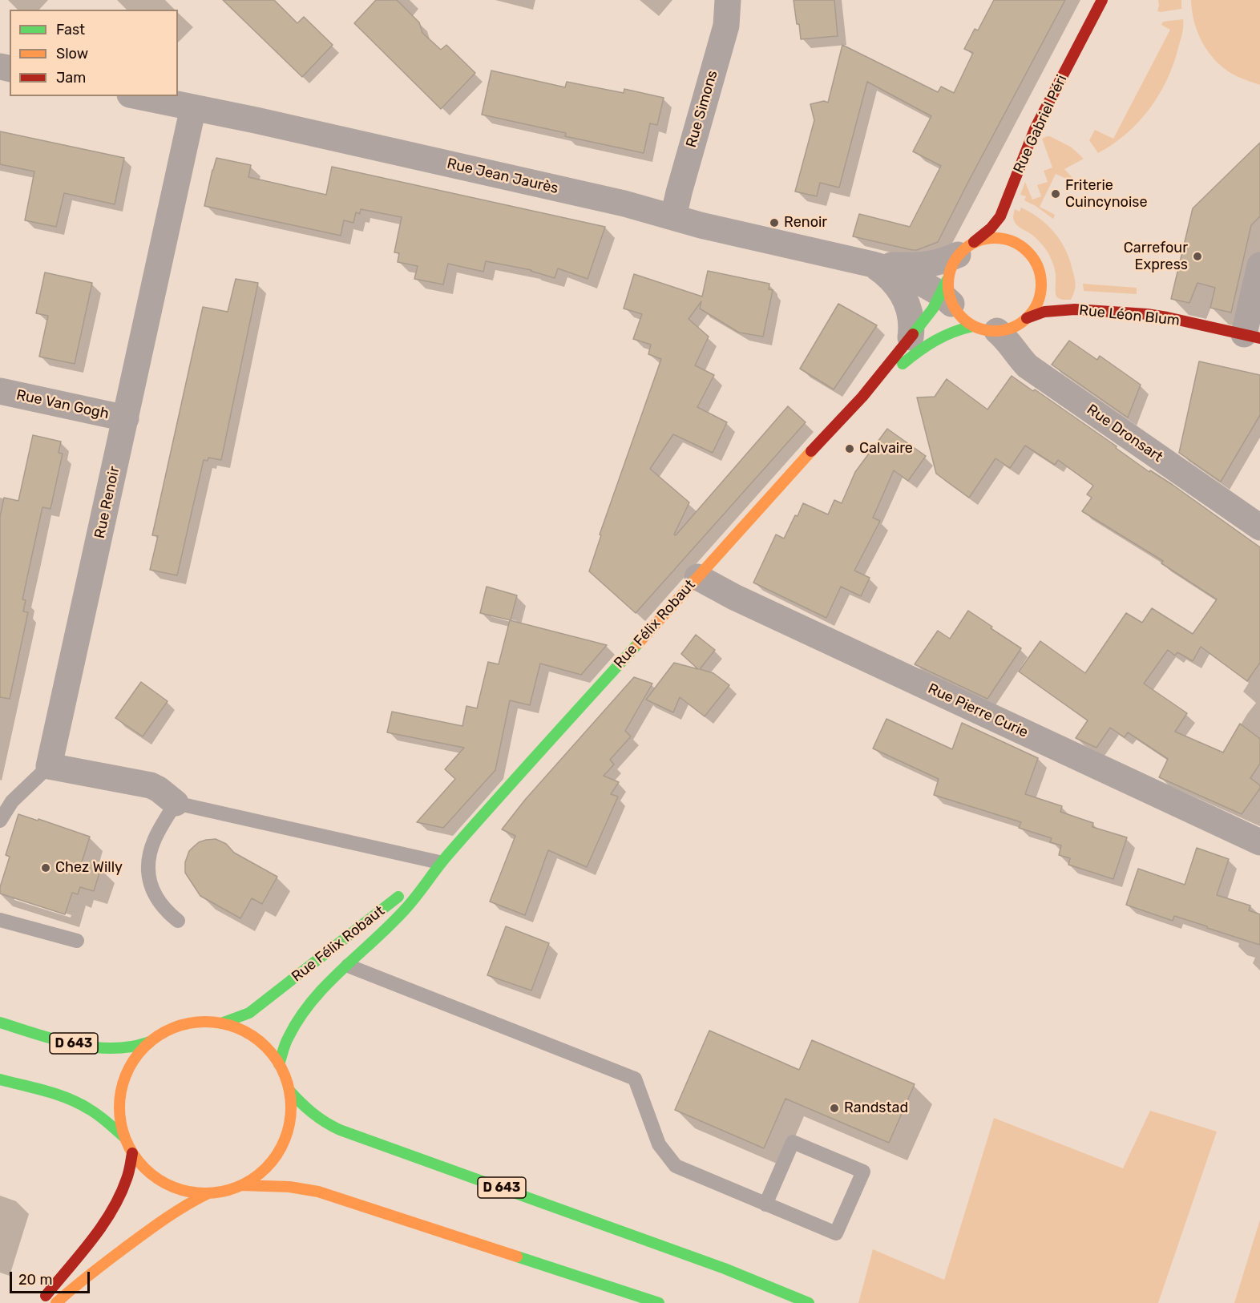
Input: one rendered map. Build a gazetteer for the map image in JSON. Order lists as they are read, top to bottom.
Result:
{
  "streets": {
    "main road": [
      "Rue Gabriel Péri",
      "Rue Léon Blum",
      "Rue Félix Robaut",
      "D 643"
    ],
    "street": [
      "Rue Simons",
      "Rue Jean Jaurès",
      "Rue Van Gogh",
      "Rue Dronsart",
      "Rue Renoir",
      "Rue Pierre Curie"
    ]
  },
  "crossings": [
    ["Rue Simons", "Rue Jean Jaurès"],
    ["Rue Gabriel Péri", "Rue Jean Jaurès"],
    ["Rue Gabriel Péri", "Rue Léon Blum"],
    ["Rue Gabriel Péri", "Rue Dronsart"],
    ["Rue Gabriel Péri", "Rue Félix Robaut"],
    ["Rue Jean Jaurès", "Rue Léon Blum"],
    ["Rue Jean Jaurès", "Rue Dronsart"],
    ["Rue Jean Jaurès", "Rue Renoir"],
    ["Rue Jean Jaurès", "Rue Félix Robaut"],
    ["Rue Léon Blum", "Rue Dronsart"],
    ["Rue Léon Blum", "Rue Félix Robaut"],
    ["Rue Van Gogh", "Rue Renoir"],
    ["Rue Dronsart", "Rue Félix Robaut"],
    ["Rue Félix Robaut", "Rue Pierre Curie"],
    ["Rue Félix Robaut", "D 643"]
  ],
  "places": [
    "Friterie Cuincynoise",
    "Renoir",
    "Carrefour Express",
    "Calvaire",
    "Chez Willy",
    "Randstad"
  ],
  "legend": ["Fast", "Slow", "Jam"],
  "scale_bar": "20 m"
}
